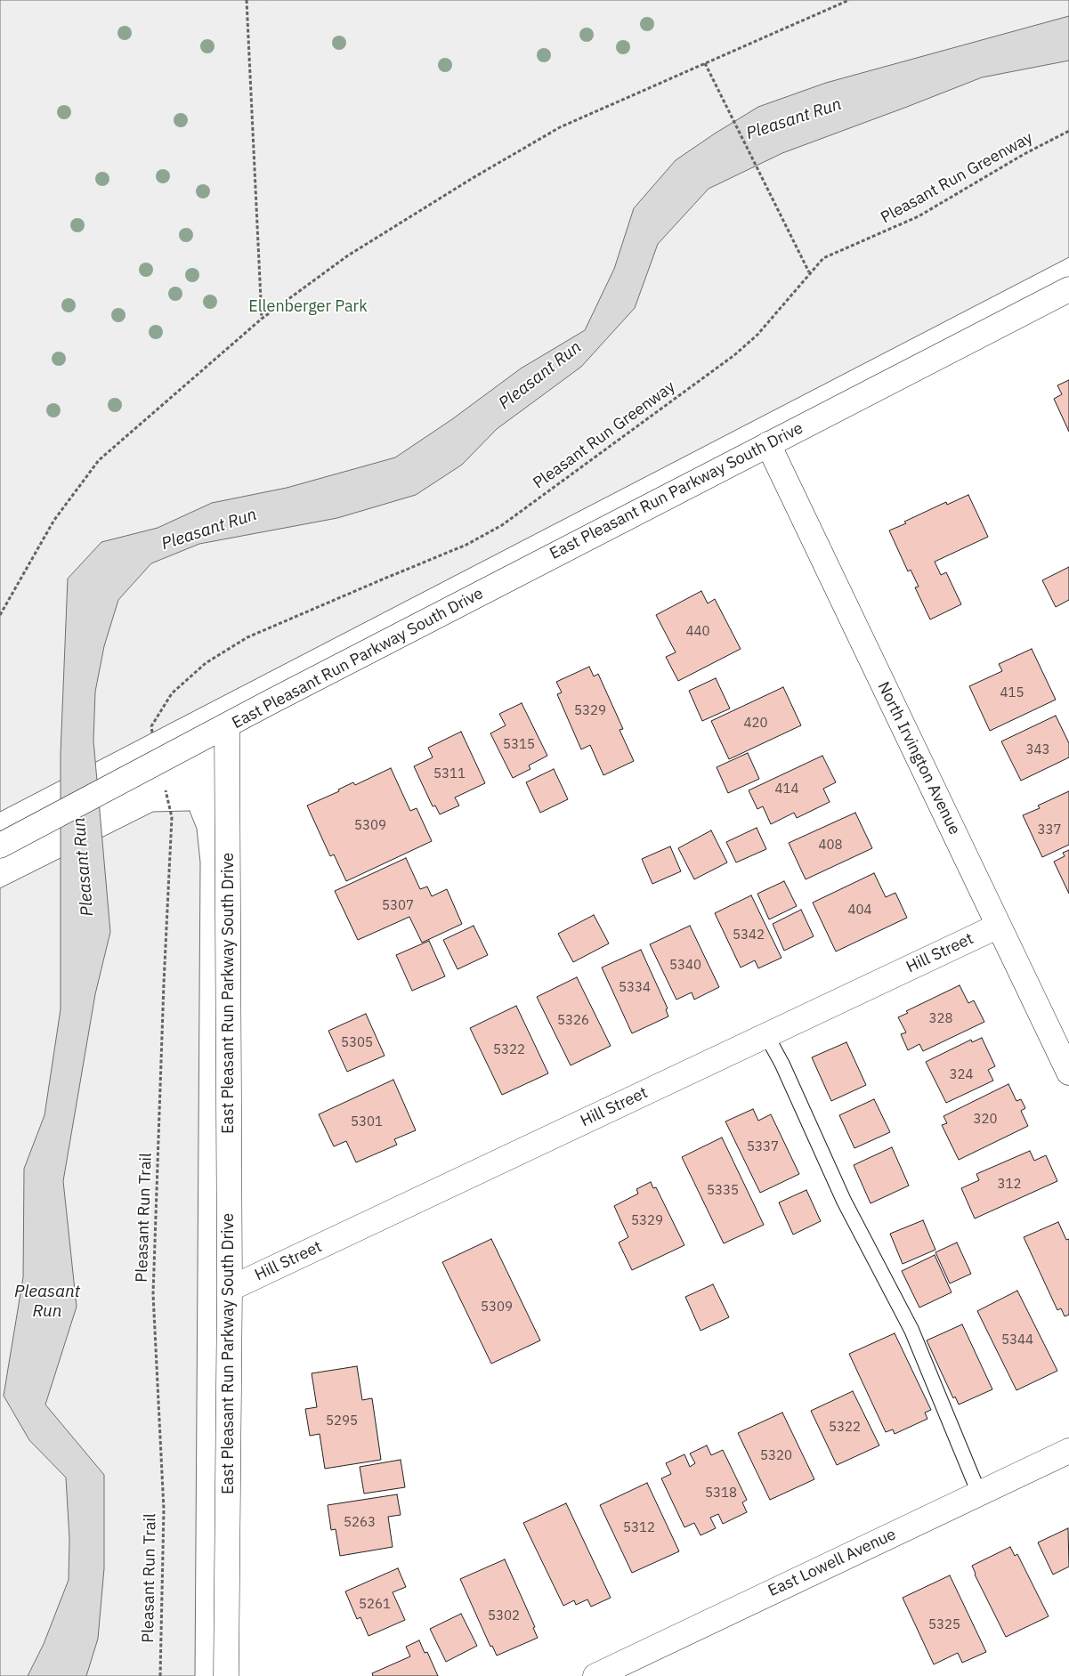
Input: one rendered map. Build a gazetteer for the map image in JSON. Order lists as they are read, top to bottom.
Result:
{
  "streets": {
    "street": [
      "East Pleasant Run Parkway South Drive",
      "North Irvington Avenue",
      "Hill Street",
      "East Lowell Avenue"
    ],
    "path": ["Pleasant Run Greenway", "Pleasant Run Trail"]
  },
  "crossings": [
    ["East Pleasant Run Parkway South Drive", "North Irvington Avenue"],
    ["East Pleasant Run Parkway South Drive", "Hill Street"],
    ["North Irvington Avenue", "Hill Street"]
  ],
  "water": ["Pleasant Run"],
  "parks": ["Ellenberger Park"],
  "house_numbers": [
    "440",
    "415",
    "5329",
    "420",
    "5315",
    "343",
    "5311",
    "414",
    "5309",
    "337",
    "408",
    "5307",
    "404",
    "5342",
    "5340",
    "5334",
    "328",
    "5326",
    "5305",
    "5322",
    "324",
    "320",
    "5301",
    "5337",
    "312",
    "5335",
    "5329",
    "5309",
    "5344",
    "5295",
    "5322",
    "5320",
    "5318",
    "5263",
    "5312",
    "5261",
    "5302",
    "5325"
  ]
}
